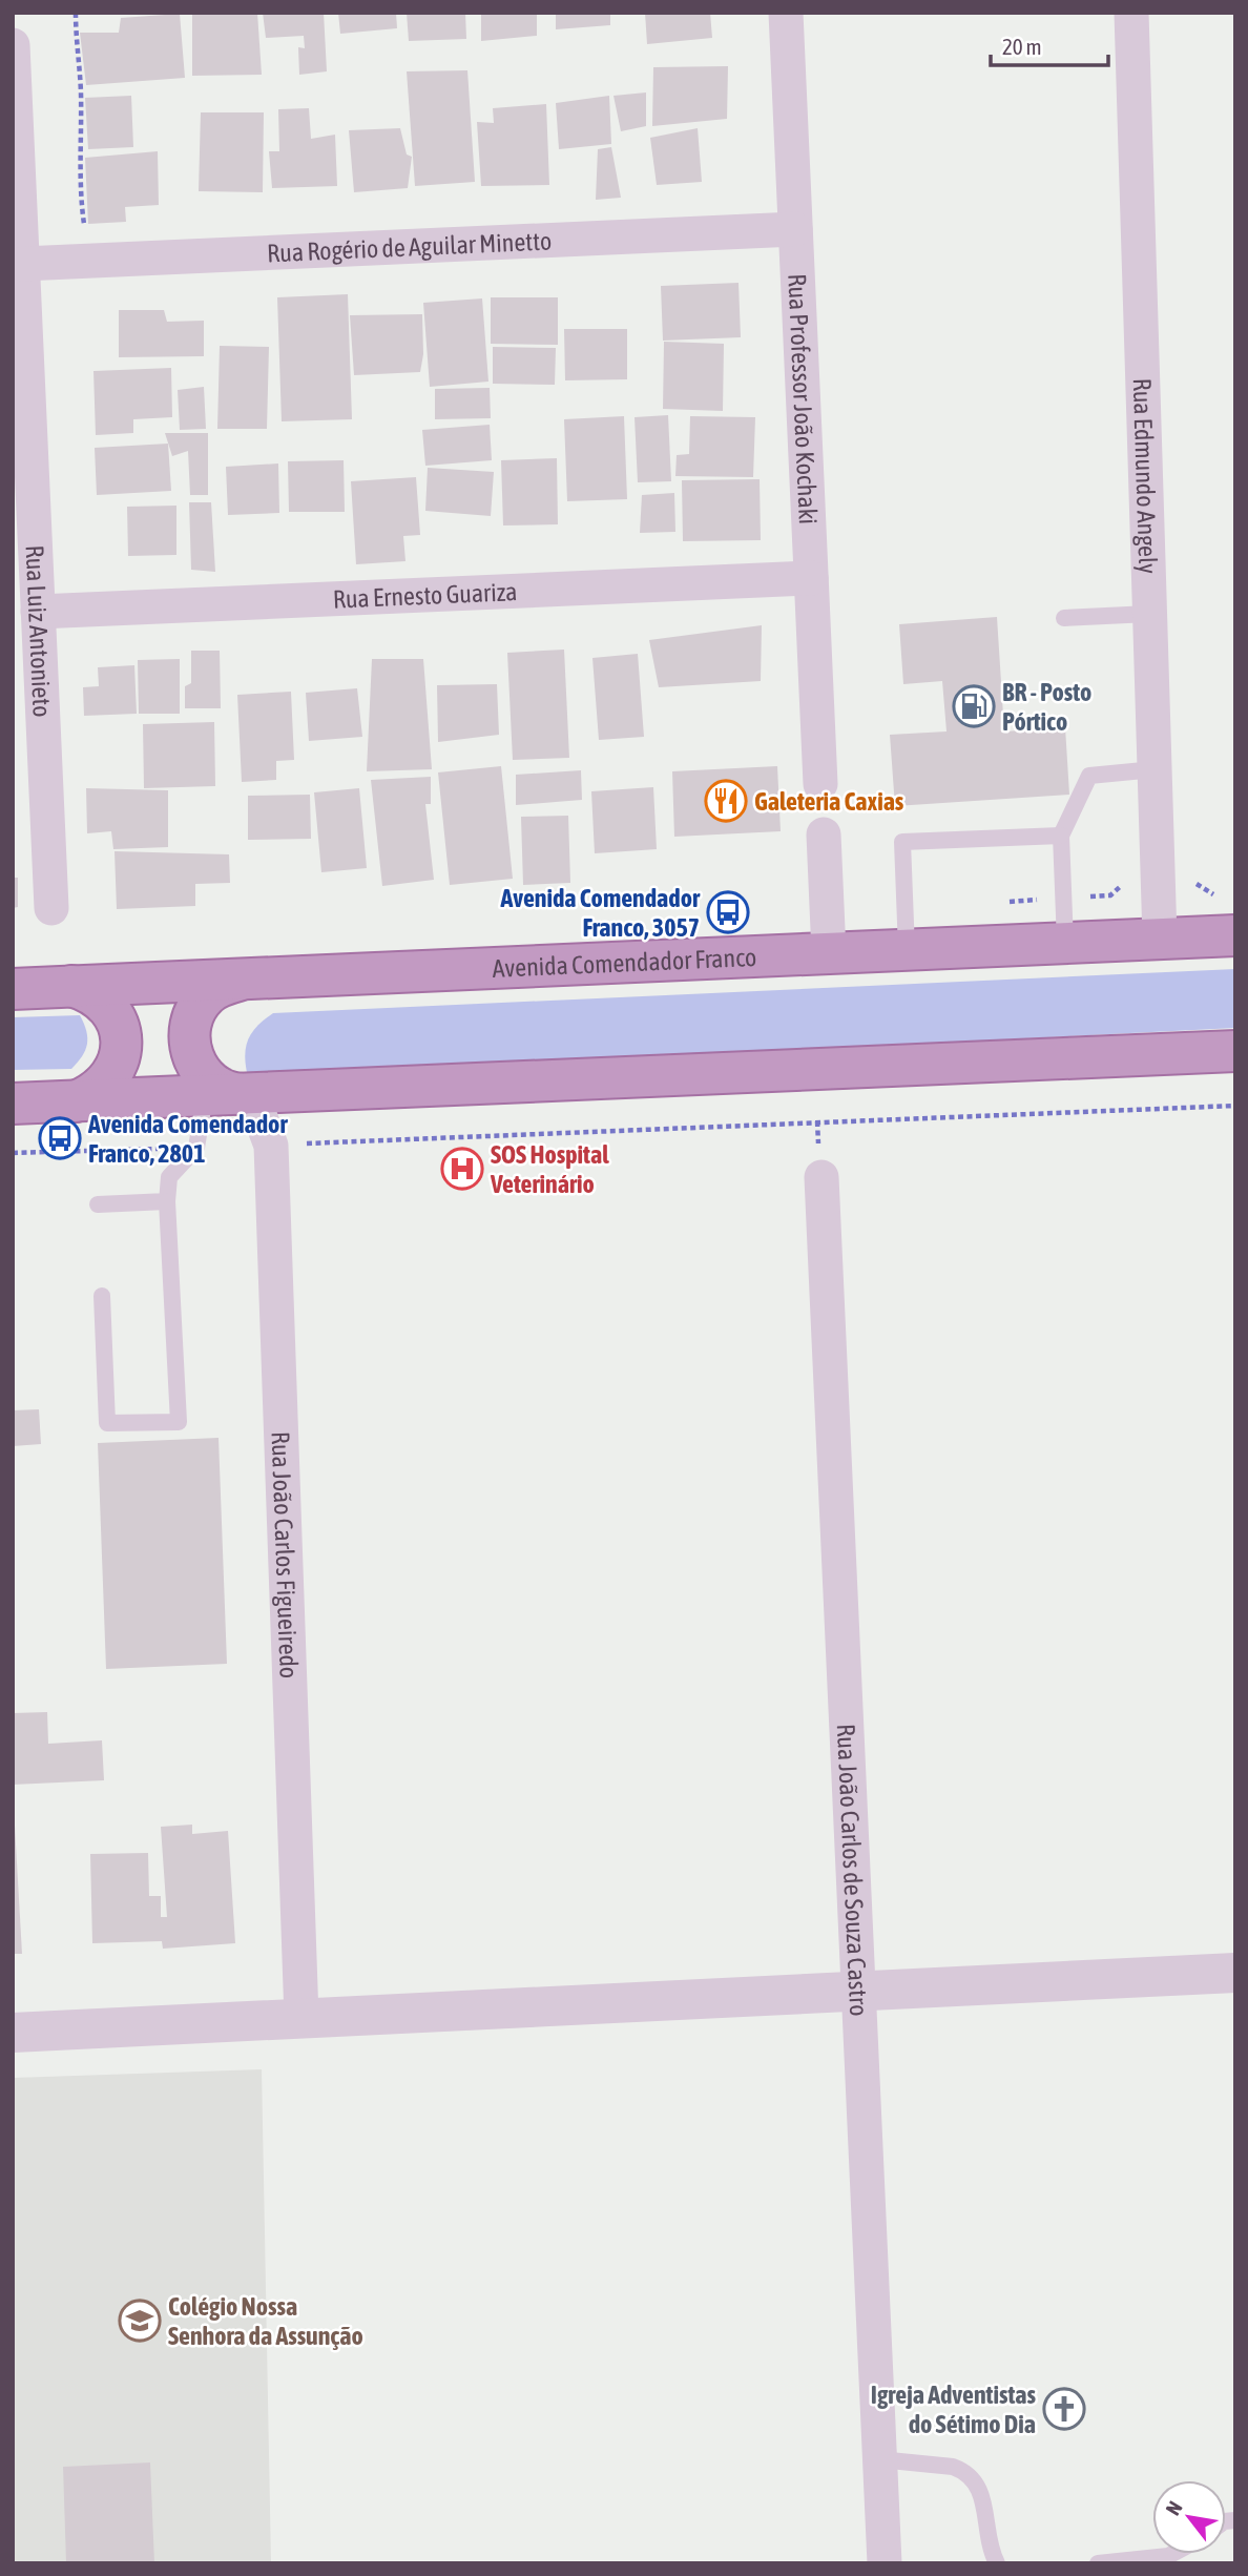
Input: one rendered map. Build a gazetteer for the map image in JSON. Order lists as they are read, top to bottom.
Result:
{
  "streets": {
    "highway": ["Avenida Comendador Franco"],
    "street": [
      "Rua Rogério de Aguilar Minetto",
      "Rua Professor João Kochaki",
      "Rua Edmundo Angely",
      "Rua Ernesto Guariza",
      "Rua Luiz Antonieto",
      "Rua João Carlos Figueiredo",
      "Rua João Carlos de Souza Castro"
    ]
  },
  "crossings": [
    ["Rua Rogério de Aguilar Minetto", "Rua Professor João Kochaki"],
    ["Rua Rogério de Aguilar Minetto", "Rua Luiz Antonieto"],
    ["Rua Professor João Kochaki", "Rua Ernesto Guariza"],
    ["Rua Edmundo Angely", "Avenida Comendador Franco"],
    ["Rua Ernesto Guariza", "Rua Luiz Antonieto"]
  ],
  "places": {
    "fuel station": ["BR - Posto Pórtico"],
    "restaurant": ["Galeteria Caxias"],
    "bus stop": ["Avenida Comendador Franco, 3057", "Avenida Comendador Franco, 2801"],
    "hospital": ["SOS Hospital Veterinário"],
    "school or university": ["Colégio Nossa Senhora da Assunção"],
    "church": ["Igreja Adventistas do Sétimo Dia"]
  },
  "scale_bar": "20 m",
  "north": "top left"
}
